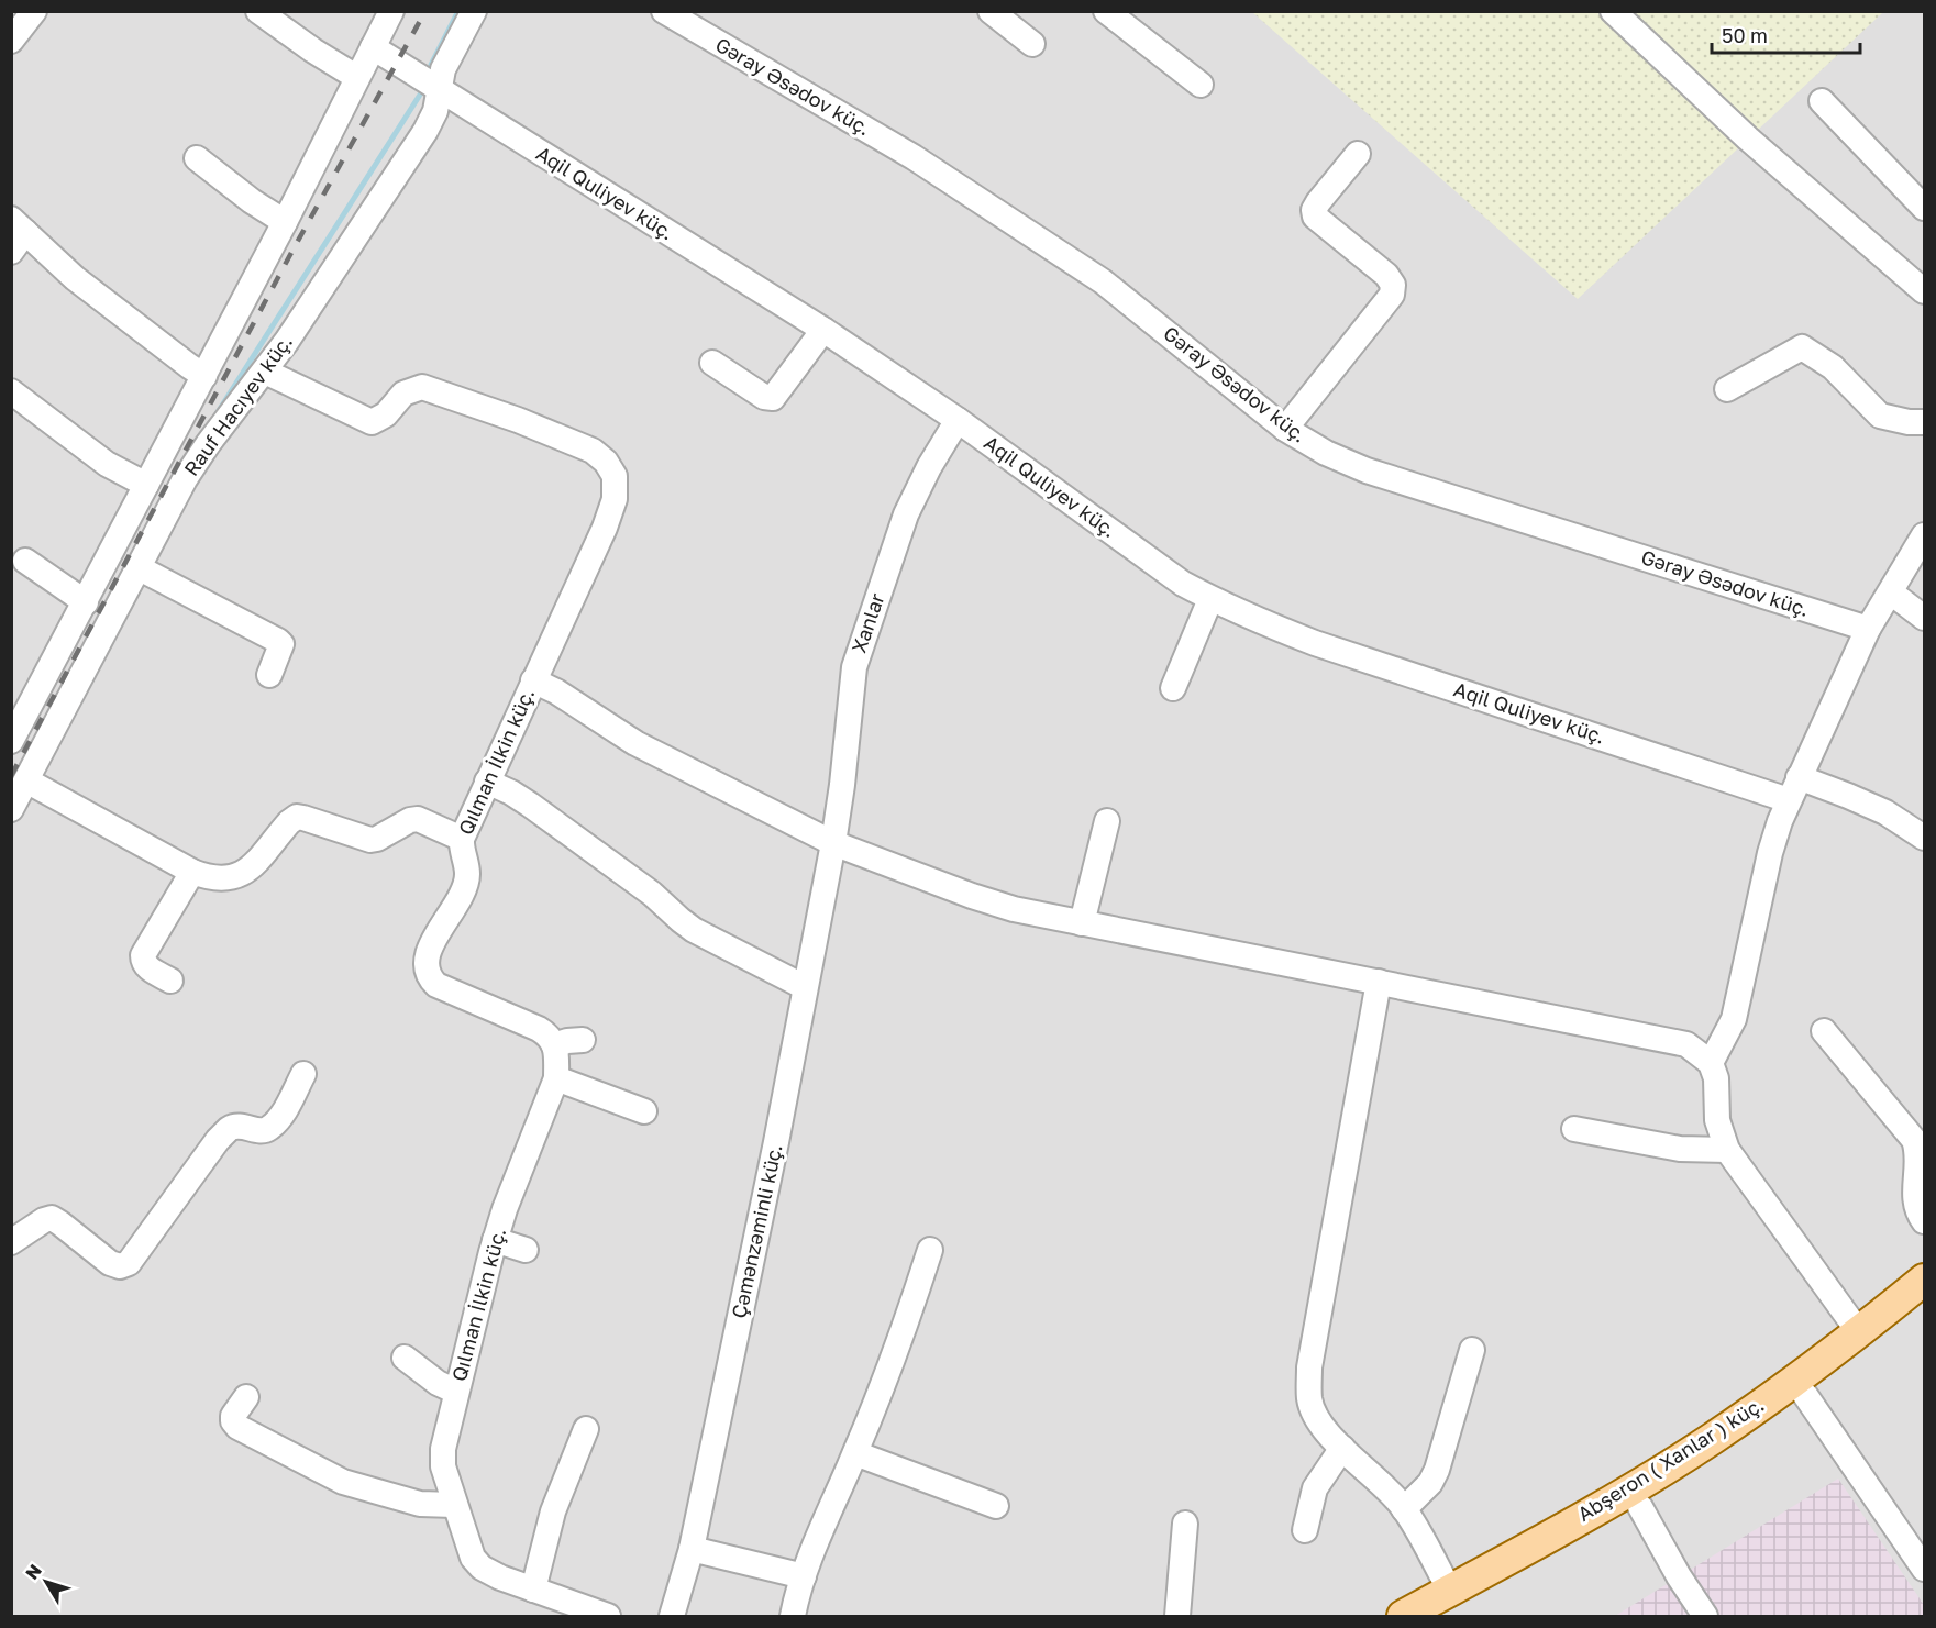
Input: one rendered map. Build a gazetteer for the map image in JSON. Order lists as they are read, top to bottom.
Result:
{
  "streets": {
    "main road": ["Abşeron ( Xanlar ) küç."],
    "street": [
      "Gəray Əsədov küç.",
      "Aqil Quliyev küç.",
      "Rauf Hacıyev küç.",
      "Xanlar",
      "Qılman İlkin küç.",
      "Çəmənzəminli küç."
    ]
  },
  "crossings": [
    ["Aqil Quliyev küç.", "Rauf Hacıyev küç."],
    ["Aqil Quliyev küç.", "Xanlar"],
    ["Rauf Hacıyev küç.", "Qılman İlkin küç."],
    ["Xanlar", "Çəmənzəminli küç."]
  ],
  "scale_bar": "50 m",
  "north": "top left"
}
